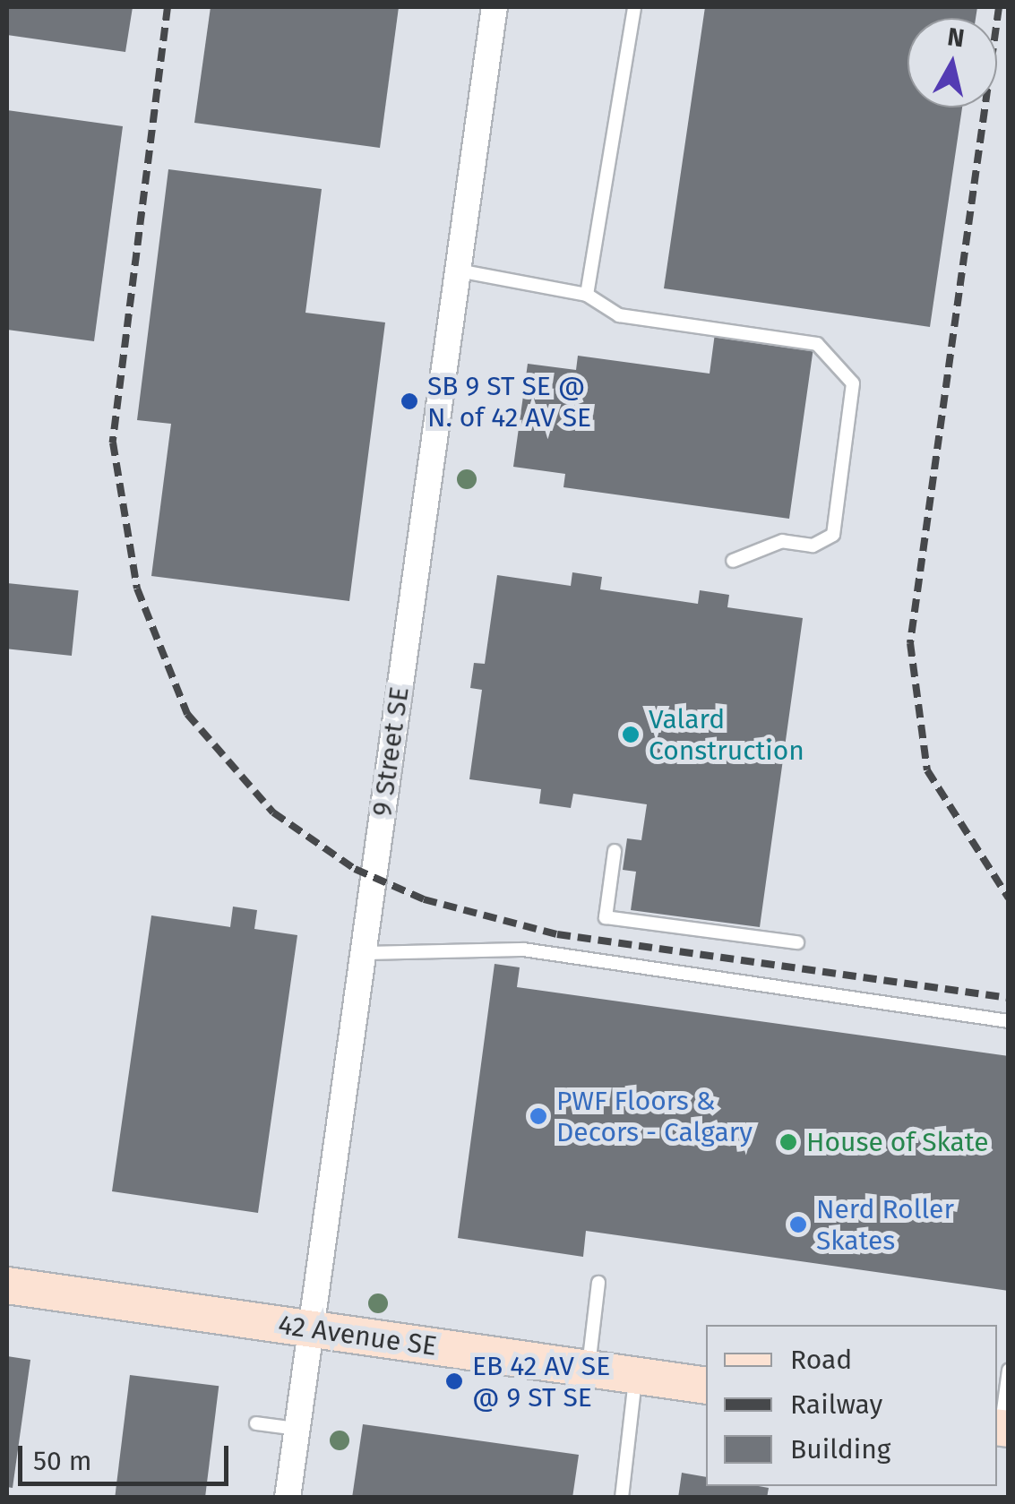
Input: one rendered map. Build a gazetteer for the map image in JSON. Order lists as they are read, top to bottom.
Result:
{
  "streets": {
    "street": ["9 Street SE", "42 Avenue SE"]
  },
  "crossings": [
    ["9 Street SE", "42 Avenue SE"]
  ],
  "places": [
    "SB 9 ST SE @ N. of 42 AV SE",
    "Valard Construction",
    "PWF Floors & Decors - Calgary",
    "House of Skate",
    "Nerd Roller Skates",
    "EB 42 AV SE @ 9 ST SE"
  ],
  "legend": ["Road", "Railway", "Building"],
  "scale_bar": "50 m",
  "north": "top"
}
